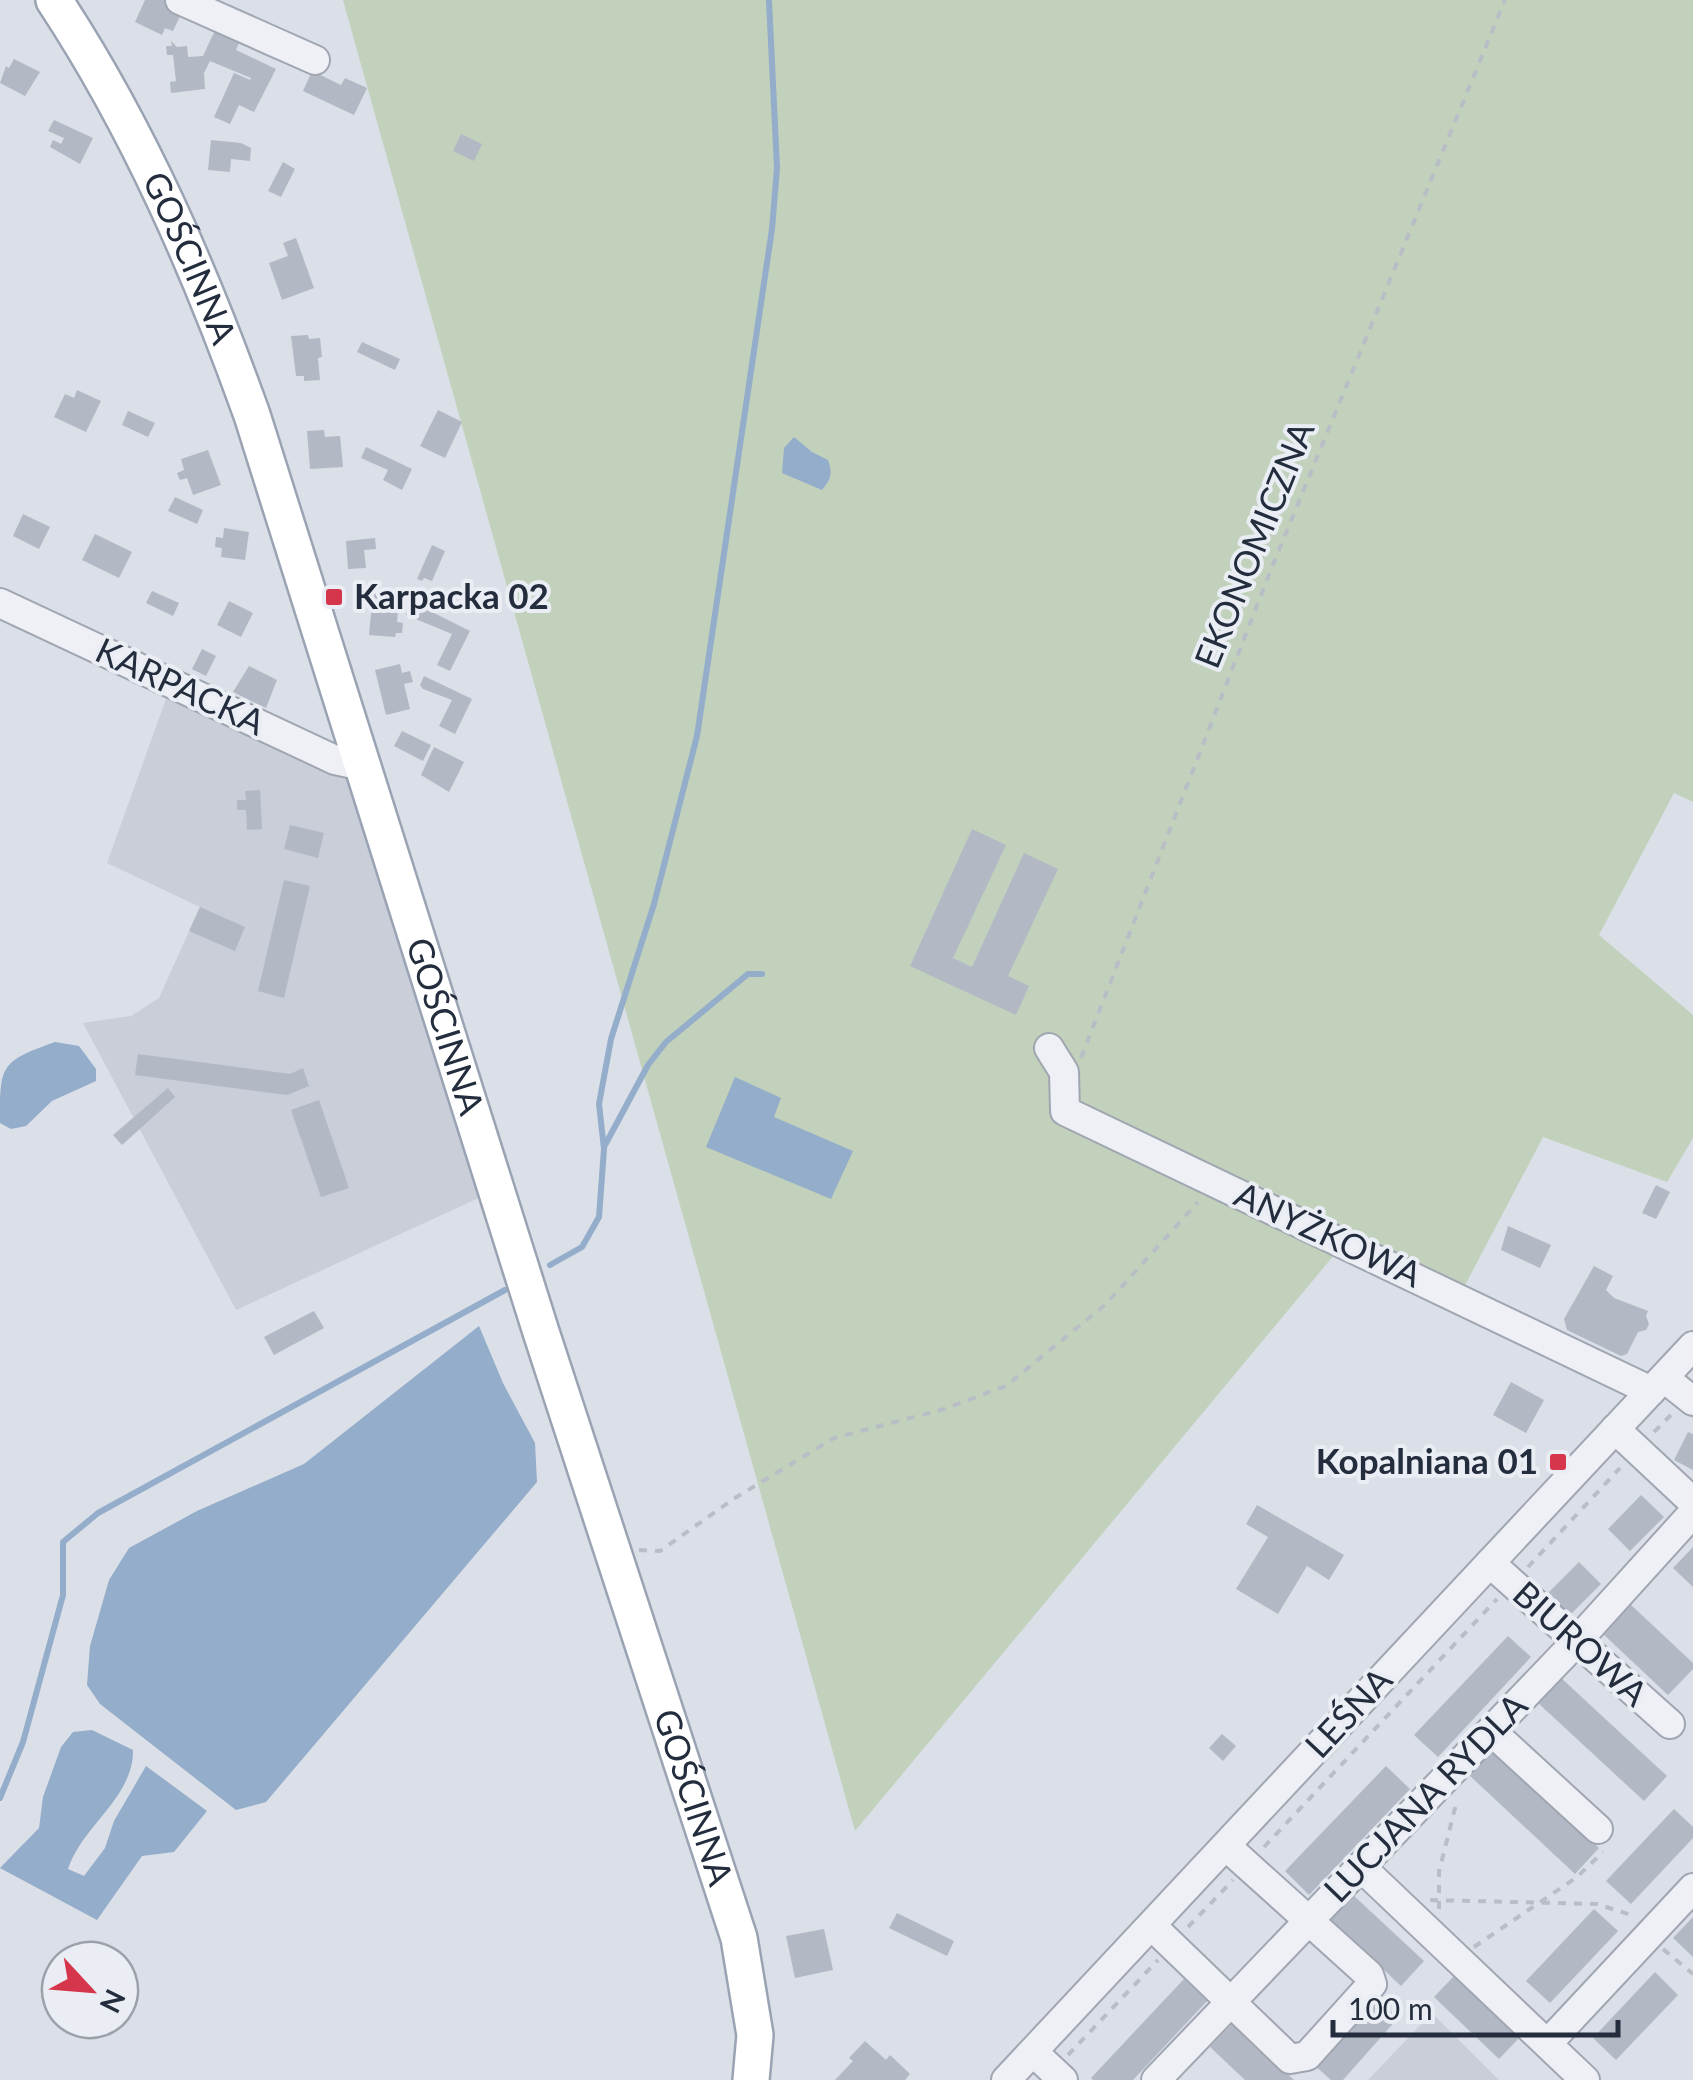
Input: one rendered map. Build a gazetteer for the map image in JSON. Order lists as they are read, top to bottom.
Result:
{
  "streets": {
    "main road": ["GOŚCINNA"],
    "street": [
      "KARPACKA",
      "ANYŻKOWA",
      "BIUROWA",
      "LEŚNA",
      "LUCJANA RYDLA"
    ],
    "path": ["EKONOMICZNA"]
  },
  "crossings": [
    ["GOŚCINNA", "KARPACKA"],
    ["ANYŻKOWA", "LEŚNA"],
    ["BIUROWA", "LEŚNA"],
    ["BIUROWA", "LUCJANA RYDLA"]
  ],
  "places": {
    "transit": ["Karpacka 02", "Kopalniana 01"]
  },
  "scale_bar": "100 m",
  "north": "bottom right"
}
